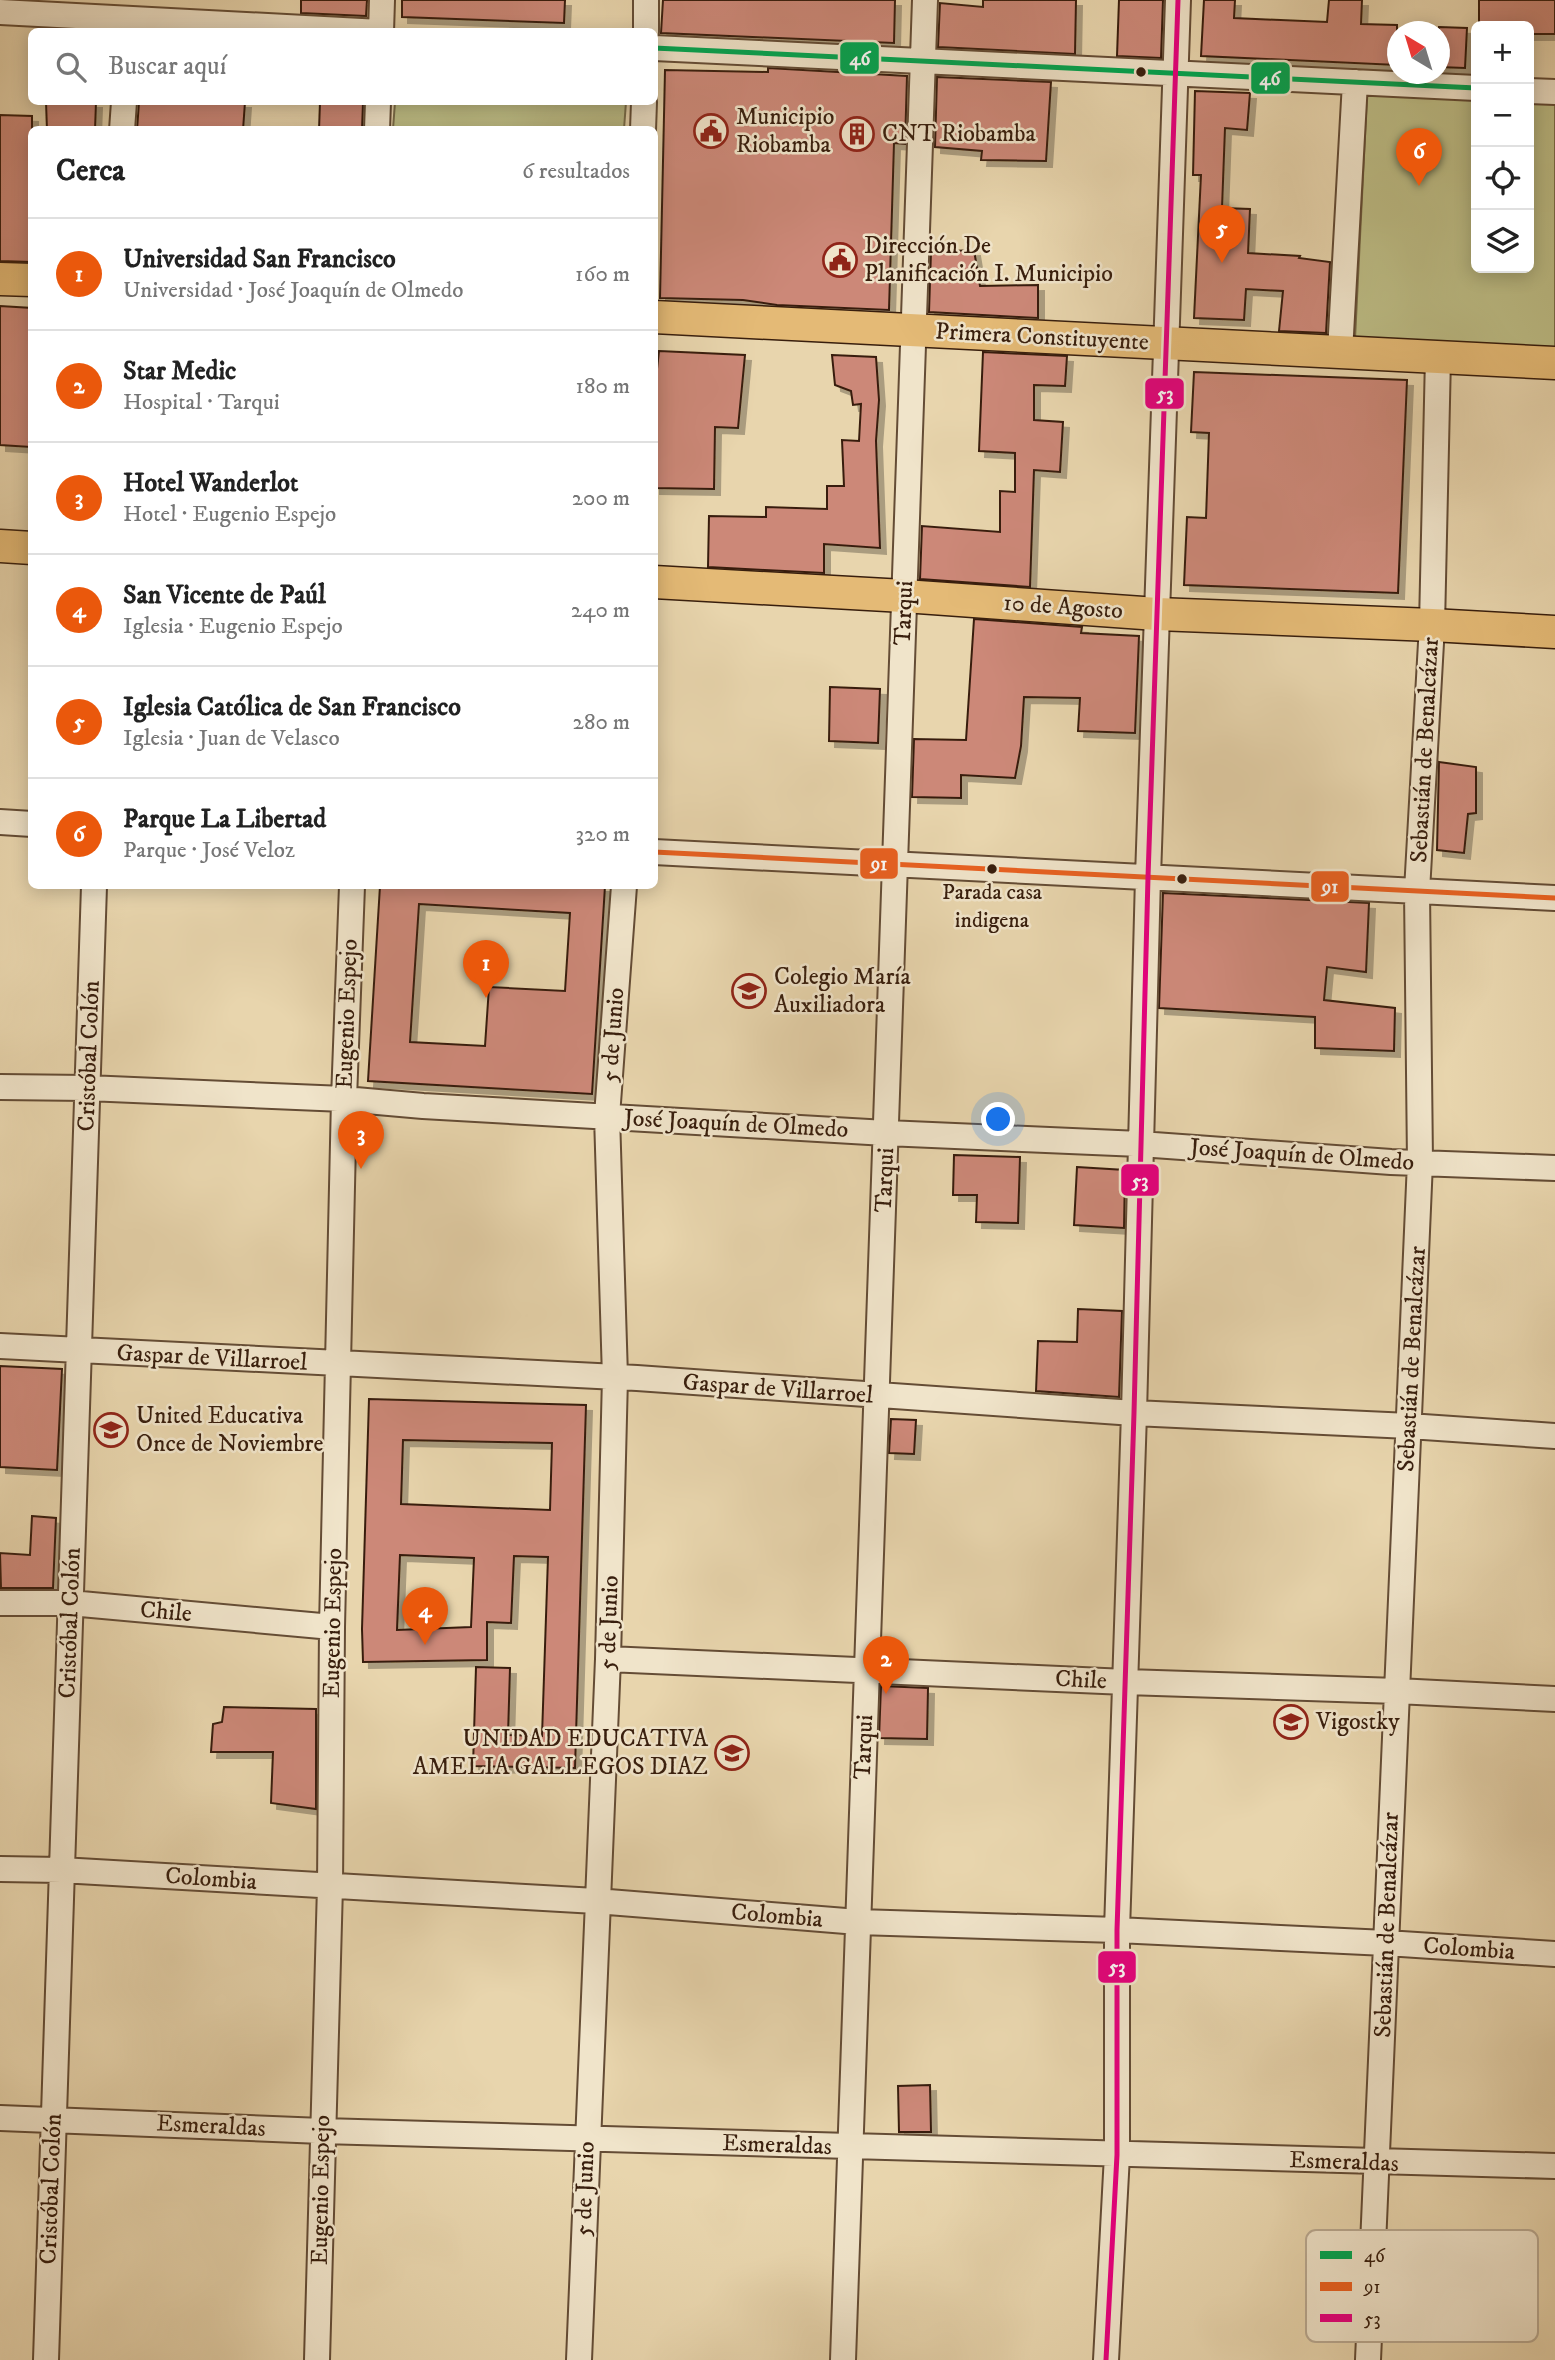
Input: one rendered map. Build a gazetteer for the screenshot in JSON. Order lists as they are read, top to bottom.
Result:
{
  "streets": {
    "main road": ["Primera Constituyente", "10 de Agosto"],
    "street": [
      "Tarqui",
      "Sebastián de Benalcázar",
      "Eugenio Espejo",
      "5 de Junio",
      "Cristóbal Colón",
      "José Joaquín de Olmedo",
      "Gaspar de Villarroel",
      "Chile",
      "Colombia",
      "Esmeraldas"
    ]
  },
  "crossings": [
    ["Primera Constituyente", "Tarqui"],
    ["Primera Constituyente", "Sebastián de Benalcázar"],
    ["10 de Agosto", "Tarqui"],
    ["10 de Agosto", "Sebastián de Benalcázar"],
    ["Tarqui", "José Joaquín de Olmedo"],
    ["Tarqui", "Gaspar de Villarroel"],
    ["Tarqui", "Chile"],
    ["Tarqui", "Colombia"],
    ["Tarqui", "Esmeraldas"],
    ["Sebastián de Benalcázar", "José Joaquín de Olmedo"],
    ["Sebastián de Benalcázar", "Gaspar de Villarroel"],
    ["Sebastián de Benalcázar", "Chile"],
    ["Sebastián de Benalcázar", "Colombia"],
    ["Sebastián de Benalcázar", "Esmeraldas"],
    ["Eugenio Espejo", "José Joaquín de Olmedo"],
    ["Eugenio Espejo", "Gaspar de Villarroel"],
    ["Eugenio Espejo", "Chile"],
    ["Eugenio Espejo", "Colombia"],
    ["Eugenio Espejo", "Esmeraldas"],
    ["5 de Junio", "José Joaquín de Olmedo"],
    ["5 de Junio", "Gaspar de Villarroel"],
    ["5 de Junio", "Chile"],
    ["5 de Junio", "Colombia"],
    ["5 de Junio", "Esmeraldas"],
    ["Cristóbal Colón", "José Joaquín de Olmedo"],
    ["Cristóbal Colón", "Gaspar de Villarroel"],
    ["Cristóbal Colón", "Chile"],
    ["Cristóbal Colón", "Colombia"],
    ["Cristóbal Colón", "Esmeraldas"]
  ],
  "places": {
    "public building": ["Municipio Riobamba", "Dirección De Planificación I. Municipio"],
    "building": ["CNT Riobamba"],
    "other": ["Parada casa indigena"],
    "school or university": [
      "Colegio María Auxiliadora",
      "United Educativa Once de Noviembre",
      "Vigostky",
      "UNIDAD EDUCATIVA AMELIA GALLEGOS DIAZ"
    ]
  },
  "lines": ["transit line 53", "transit line 46", "transit line 91"],
  "legend": ["46", "91", "53"],
  "north": "top left",
  "page": {
    "map_buttons": ["+", "−"],
    "search": "Buscar aquí",
    "heading": ["Cerca", "6 resultados"],
    "pins": [
      "6",
      "5",
      "1",
      "3",
      "4",
      "2"
    ],
    "list": [
      {
        "mark": "1",
        "name": "Universidad San Francisco",
        "note": "Universidad · José Joaquín de Olmedo",
        "value": "160 m"
      },
      {
        "mark": "2",
        "name": "Star Medic",
        "note": "Hospital · Tarqui",
        "value": "180 m"
      },
      {
        "mark": "3",
        "name": "Hotel Wanderlot",
        "note": "Hotel · Eugenio Espejo",
        "value": "200 m"
      },
      {
        "mark": "4",
        "name": "San Vicente de Paúl",
        "note": "Iglesia · Eugenio Espejo",
        "value": "240 m"
      },
      {
        "mark": "5",
        "name": "Iglesia Católica de San Francisco",
        "note": "Iglesia · Juan de Velasco",
        "value": "280 m"
      },
      {
        "mark": "6",
        "name": "Parque La Libertad",
        "note": "Parque · José Veloz",
        "value": "320 m"
      }
    ]
  }
}
